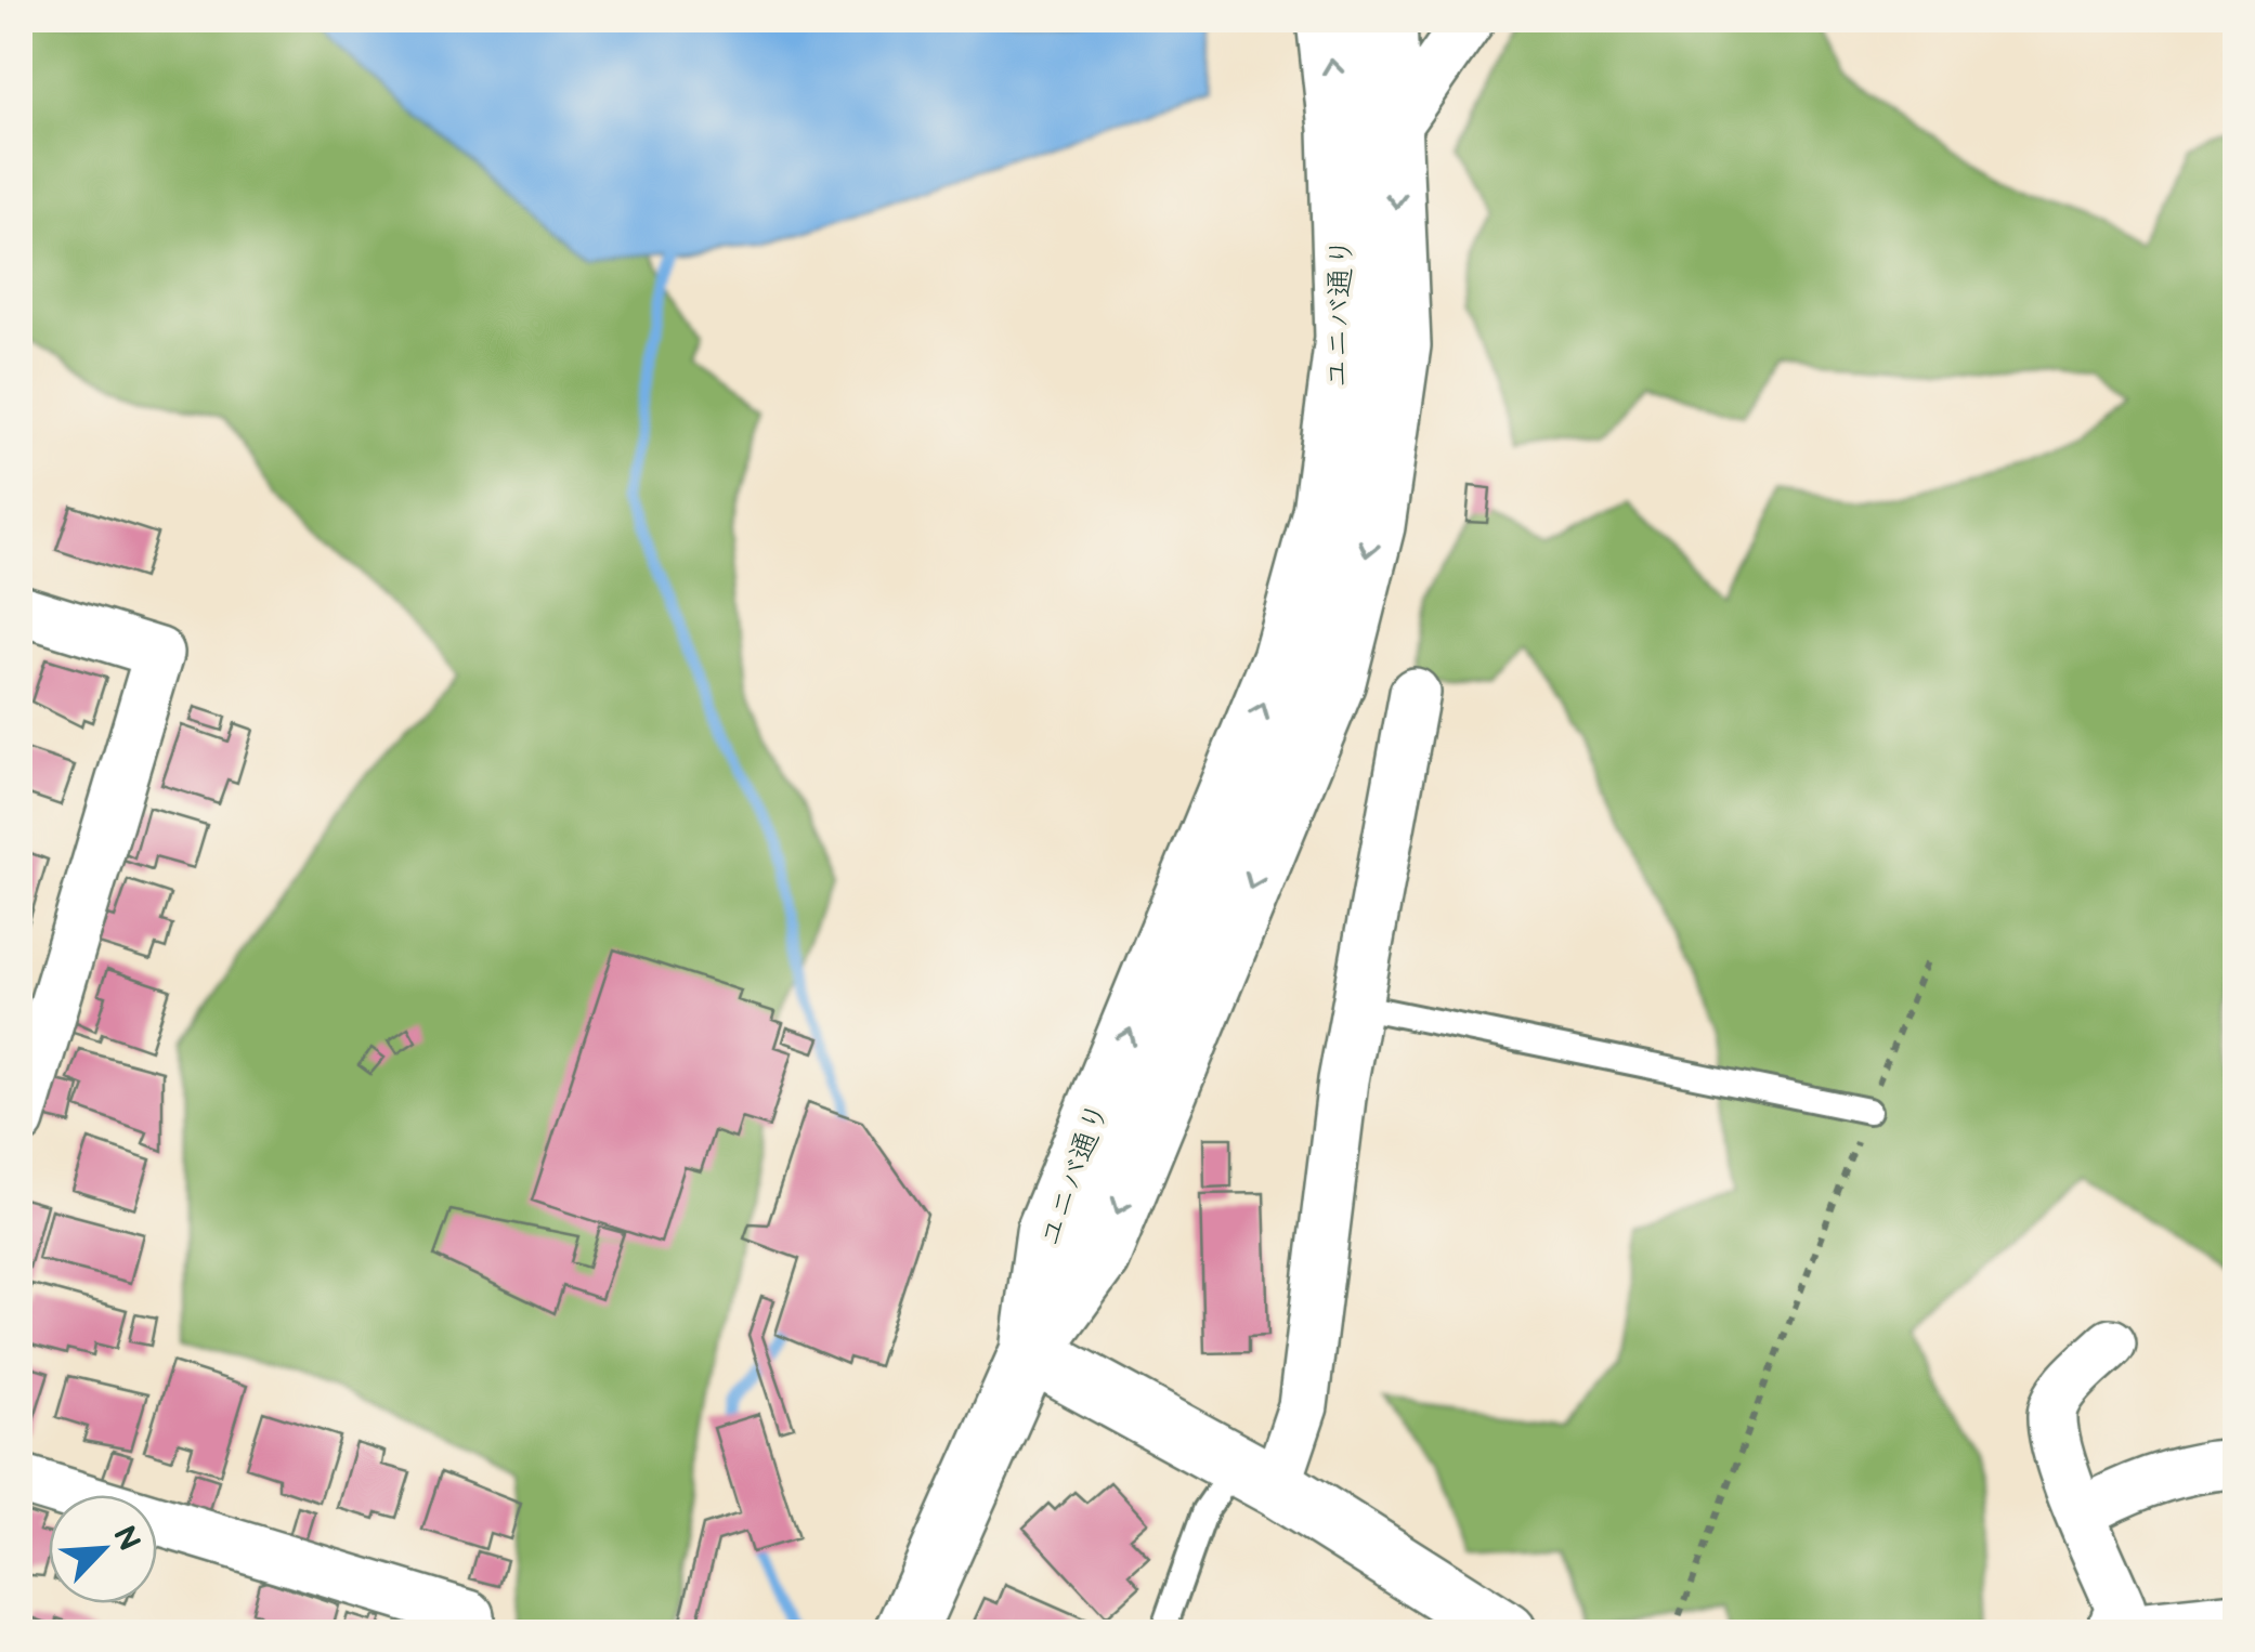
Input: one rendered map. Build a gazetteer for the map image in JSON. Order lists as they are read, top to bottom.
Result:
{
  "streets": {
    "street": ["ユニバ通り"]
  },
  "north": "top right"
}
